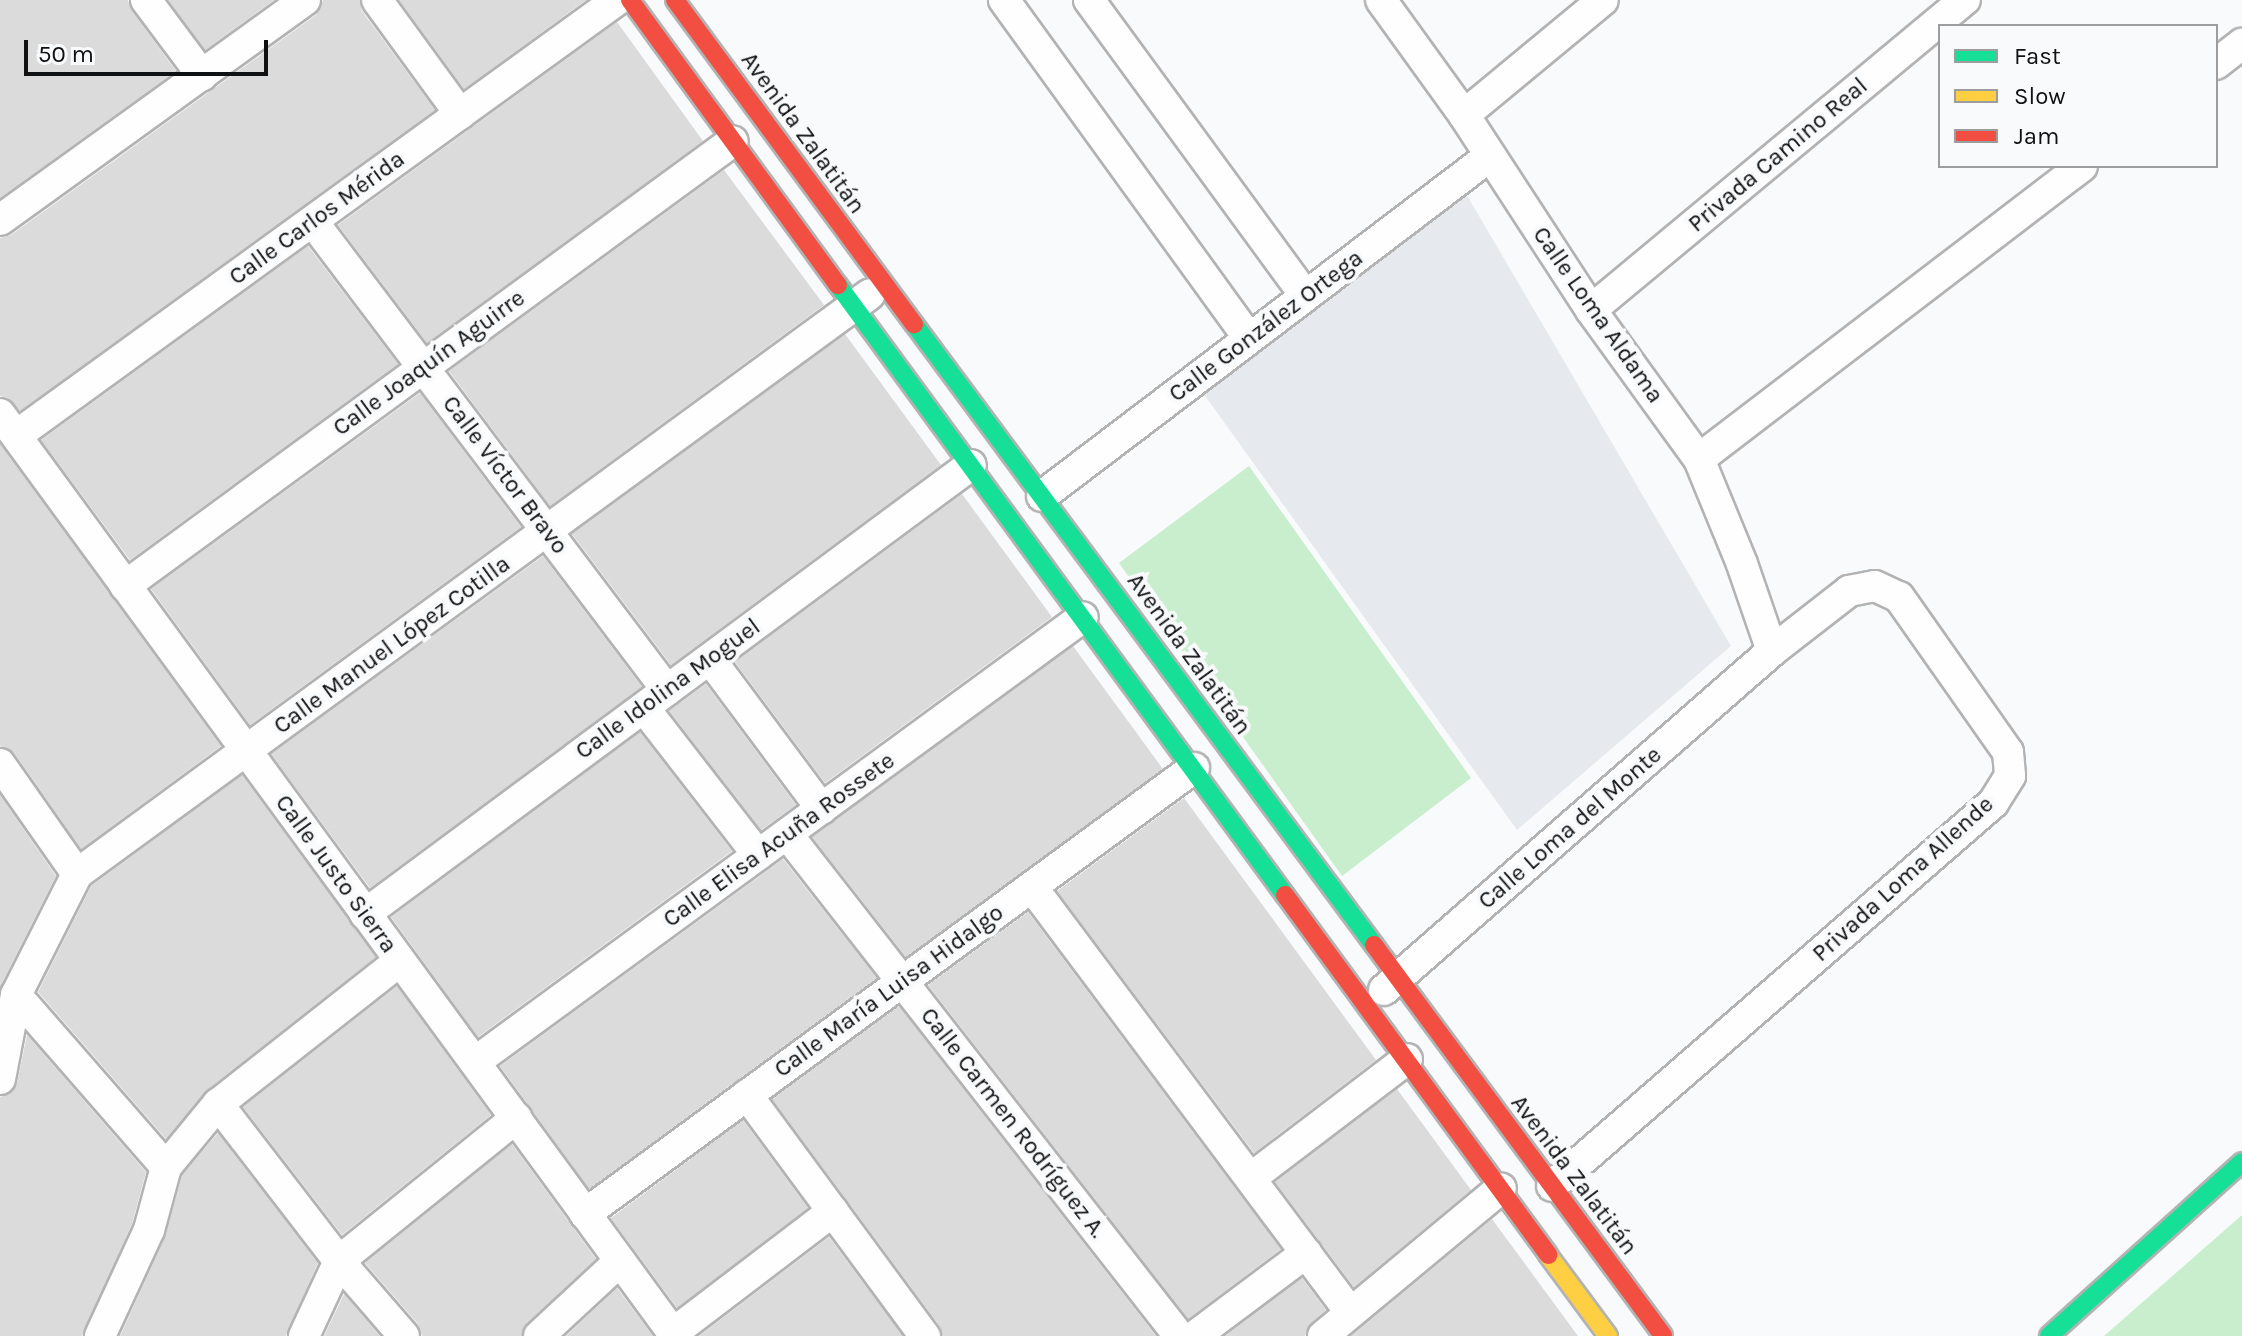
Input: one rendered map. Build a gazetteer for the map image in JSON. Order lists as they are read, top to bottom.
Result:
{
  "streets": {
    "street": [
      "Avenida Zalatitán",
      "Privada Camino Real",
      "Calle Carlos Mérida",
      "Calle Loma Aldama",
      "Calle González Ortega",
      "Calle Joaquín Aguirre",
      "Calle Víctor Bravo",
      "Calle Manuel López Cotilla",
      "Calle Idolina Moguel",
      "Calle Loma del Monte",
      "Calle Elisa Acuña Rossete",
      "Calle Justo Sierra",
      "Privada Loma Allende",
      "Calle María Luisa Hidalgo",
      "Calle Carmen Rodríguez A."
    ]
  },
  "crossings": [
    ["Avenida Zalatitán", "Calle González Ortega"],
    ["Avenida Zalatitán", "Calle Manuel López Cotilla"],
    ["Avenida Zalatitán", "Calle Loma del Monte"],
    ["Avenida Zalatitán", "Privada Loma Allende"],
    ["Privada Camino Real", "Calle Loma Aldama"],
    ["Calle Carlos Mérida", "Calle Víctor Bravo"],
    ["Calle Carlos Mérida", "Calle Justo Sierra"],
    ["Calle Loma Aldama", "Calle González Ortega"],
    ["Calle Loma Aldama", "Calle Loma del Monte"],
    ["Calle Loma Aldama", "Privada Loma Allende"],
    ["Calle Joaquín Aguirre", "Calle Víctor Bravo"],
    ["Calle Joaquín Aguirre", "Calle Justo Sierra"],
    ["Calle Víctor Bravo", "Calle Manuel López Cotilla"],
    ["Calle Víctor Bravo", "Calle Idolina Moguel"],
    ["Calle Víctor Bravo", "Calle Elisa Acuña Rossete"],
    ["Calle Manuel López Cotilla", "Calle Justo Sierra"],
    ["Calle Idolina Moguel", "Calle Justo Sierra"],
    ["Calle Loma del Monte", "Privada Loma Allende"],
    ["Calle Elisa Acuña Rossete", "Calle Justo Sierra"],
    ["Calle Elisa Acuña Rossete", "Calle Carmen Rodríguez A."],
    ["Calle Justo Sierra", "Calle María Luisa Hidalgo"],
    ["Calle María Luisa Hidalgo", "Calle Carmen Rodríguez A."]
  ],
  "legend": ["Fast", "Slow", "Jam"],
  "scale_bar": "50 m"
}
